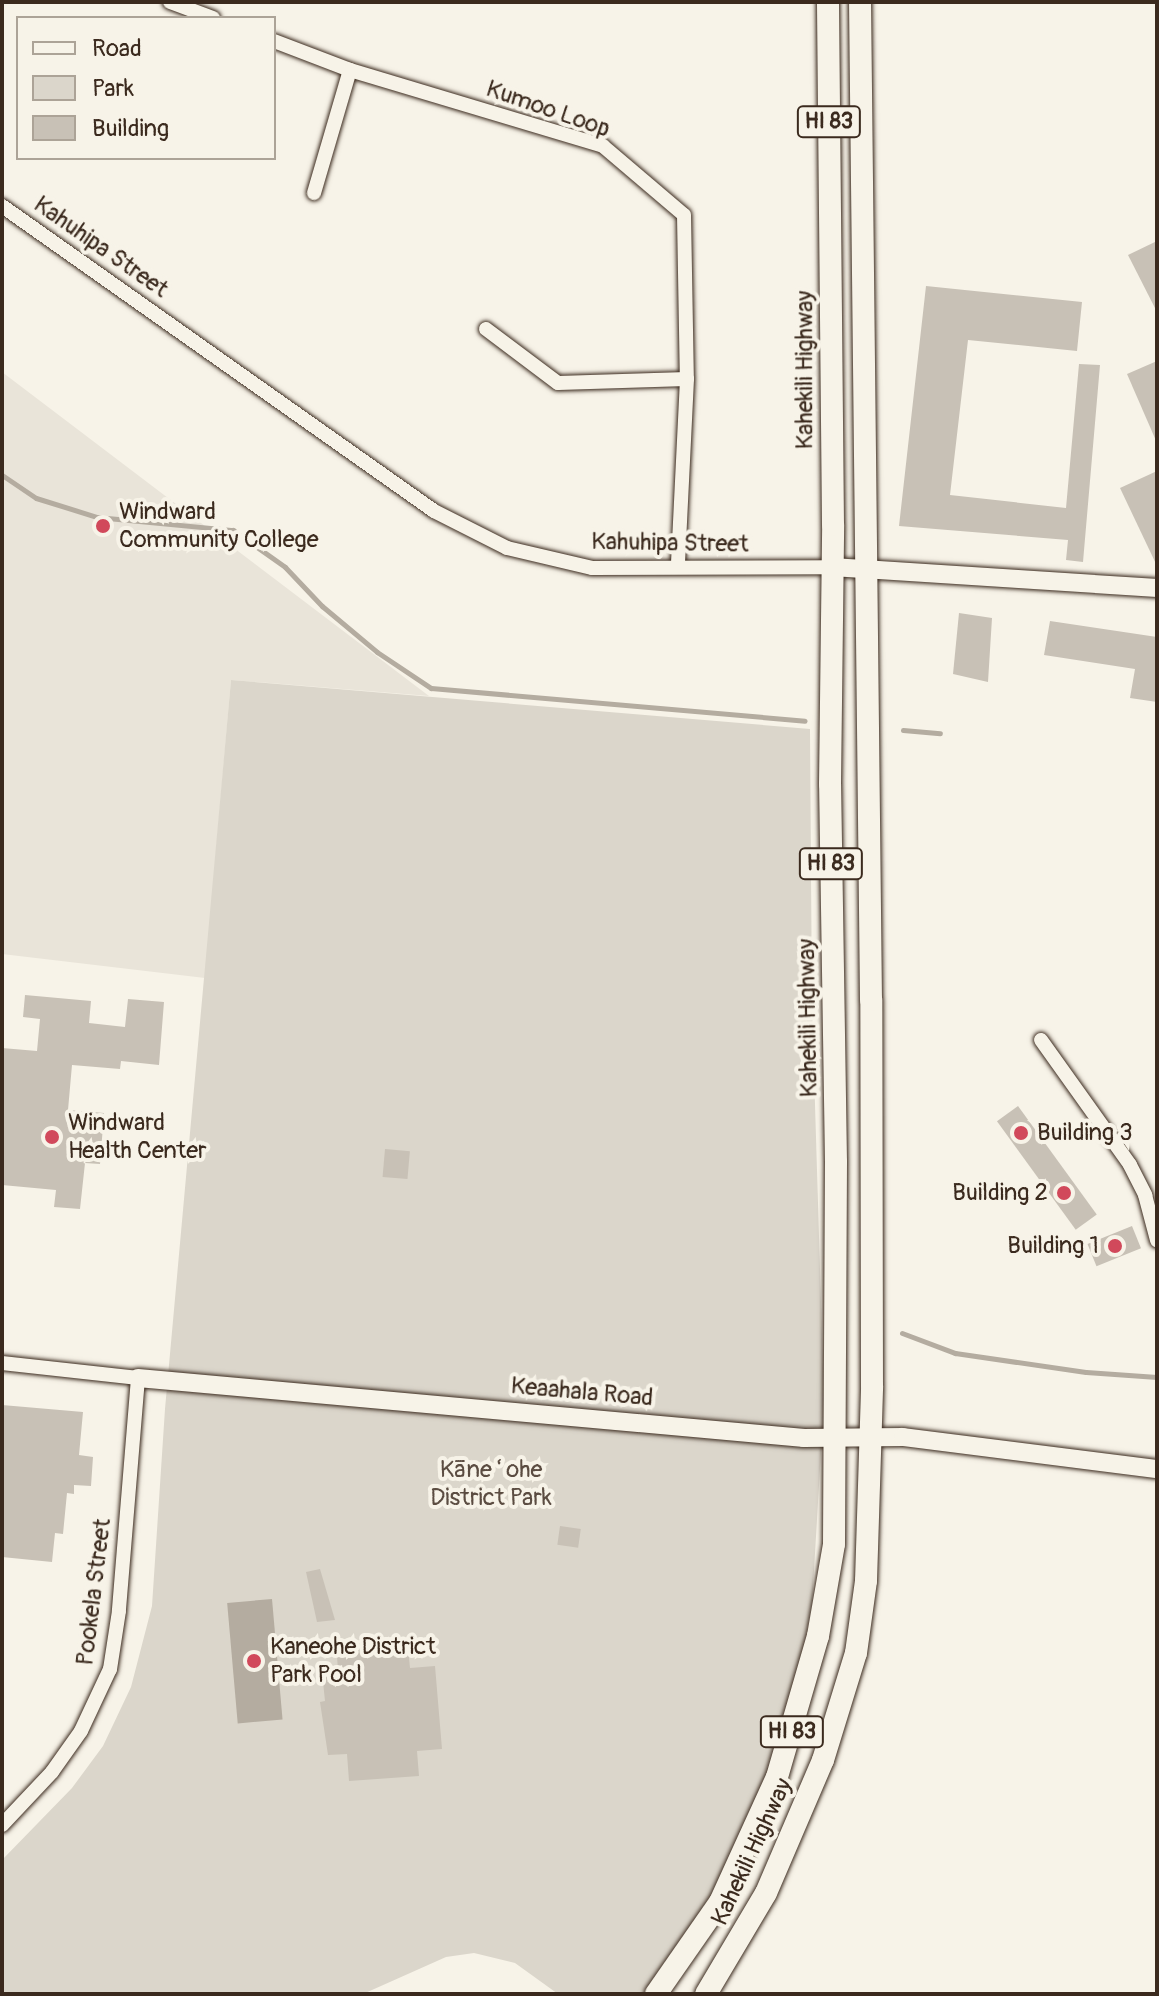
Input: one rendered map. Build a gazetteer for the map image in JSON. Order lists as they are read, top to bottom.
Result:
{
  "streets": {
    "main road": ["HI 83", "Kahekili Highway"],
    "street": [
      "Kumoo Loop",
      "Kahuhipa Street",
      "Keaahala Road",
      "Pookela Street"
    ]
  },
  "crossings": [
    ["Kumoo Loop", "Kahuhipa Street"],
    ["Kahuhipa Street", "Kahekili Highway"],
    ["Kahekili Highway", "Keaahala Road"],
    ["Keaahala Road", "Pookela Street"]
  ],
  "parks": ["Kāneʻohe District Park"],
  "places": [
    "Windward Community College",
    "Building 3",
    "Windward Health Center",
    "Building 2",
    "Building 1",
    "Kaneohe District Park Pool"
  ],
  "legend": ["Road", "Park", "Building"]
}
